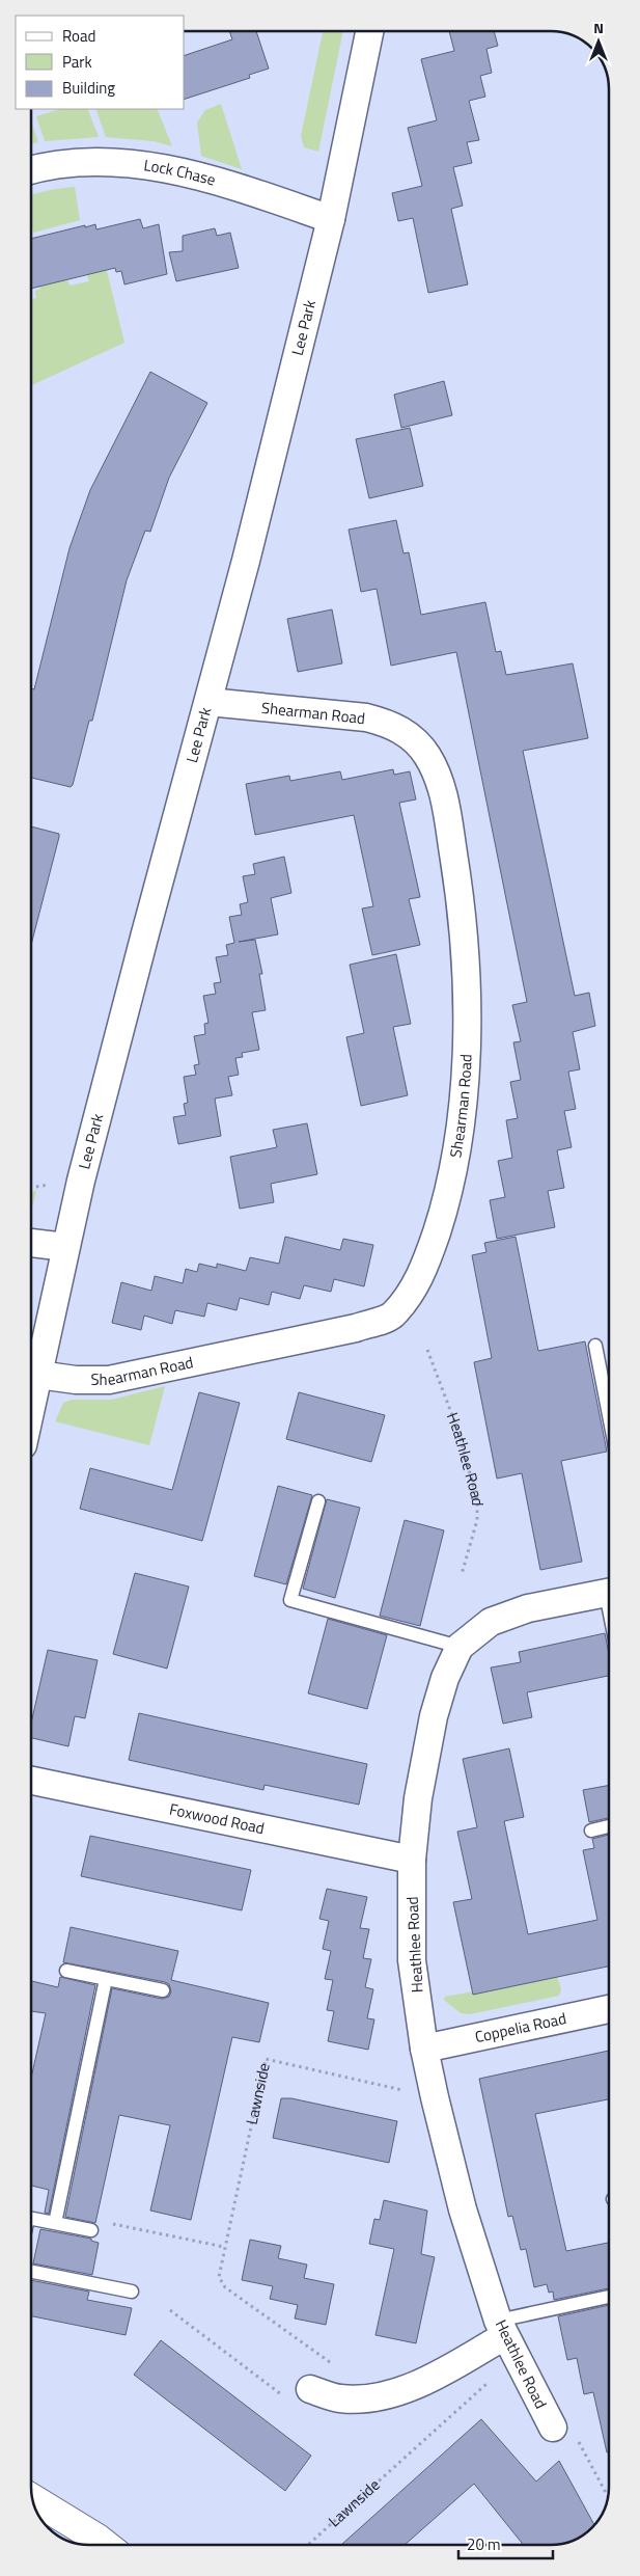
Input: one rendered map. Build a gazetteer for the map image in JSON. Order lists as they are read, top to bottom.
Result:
{
  "streets": {
    "street": [
      "Lock Chase",
      "Lee Park",
      "Shearman Road",
      "Heathlee Road",
      "Foxwood Road",
      "Coppelia Road"
    ],
    "path": ["Lawnside"]
  },
  "crossings": [
    ["Lock Chase", "Lee Park"],
    ["Lee Park", "Shearman Road"],
    ["Heathlee Road", "Foxwood Road"],
    ["Heathlee Road", "Coppelia Road"]
  ],
  "legend": ["Road", "Park", "Building"],
  "scale_bar": "20 m",
  "north": "top"
}
